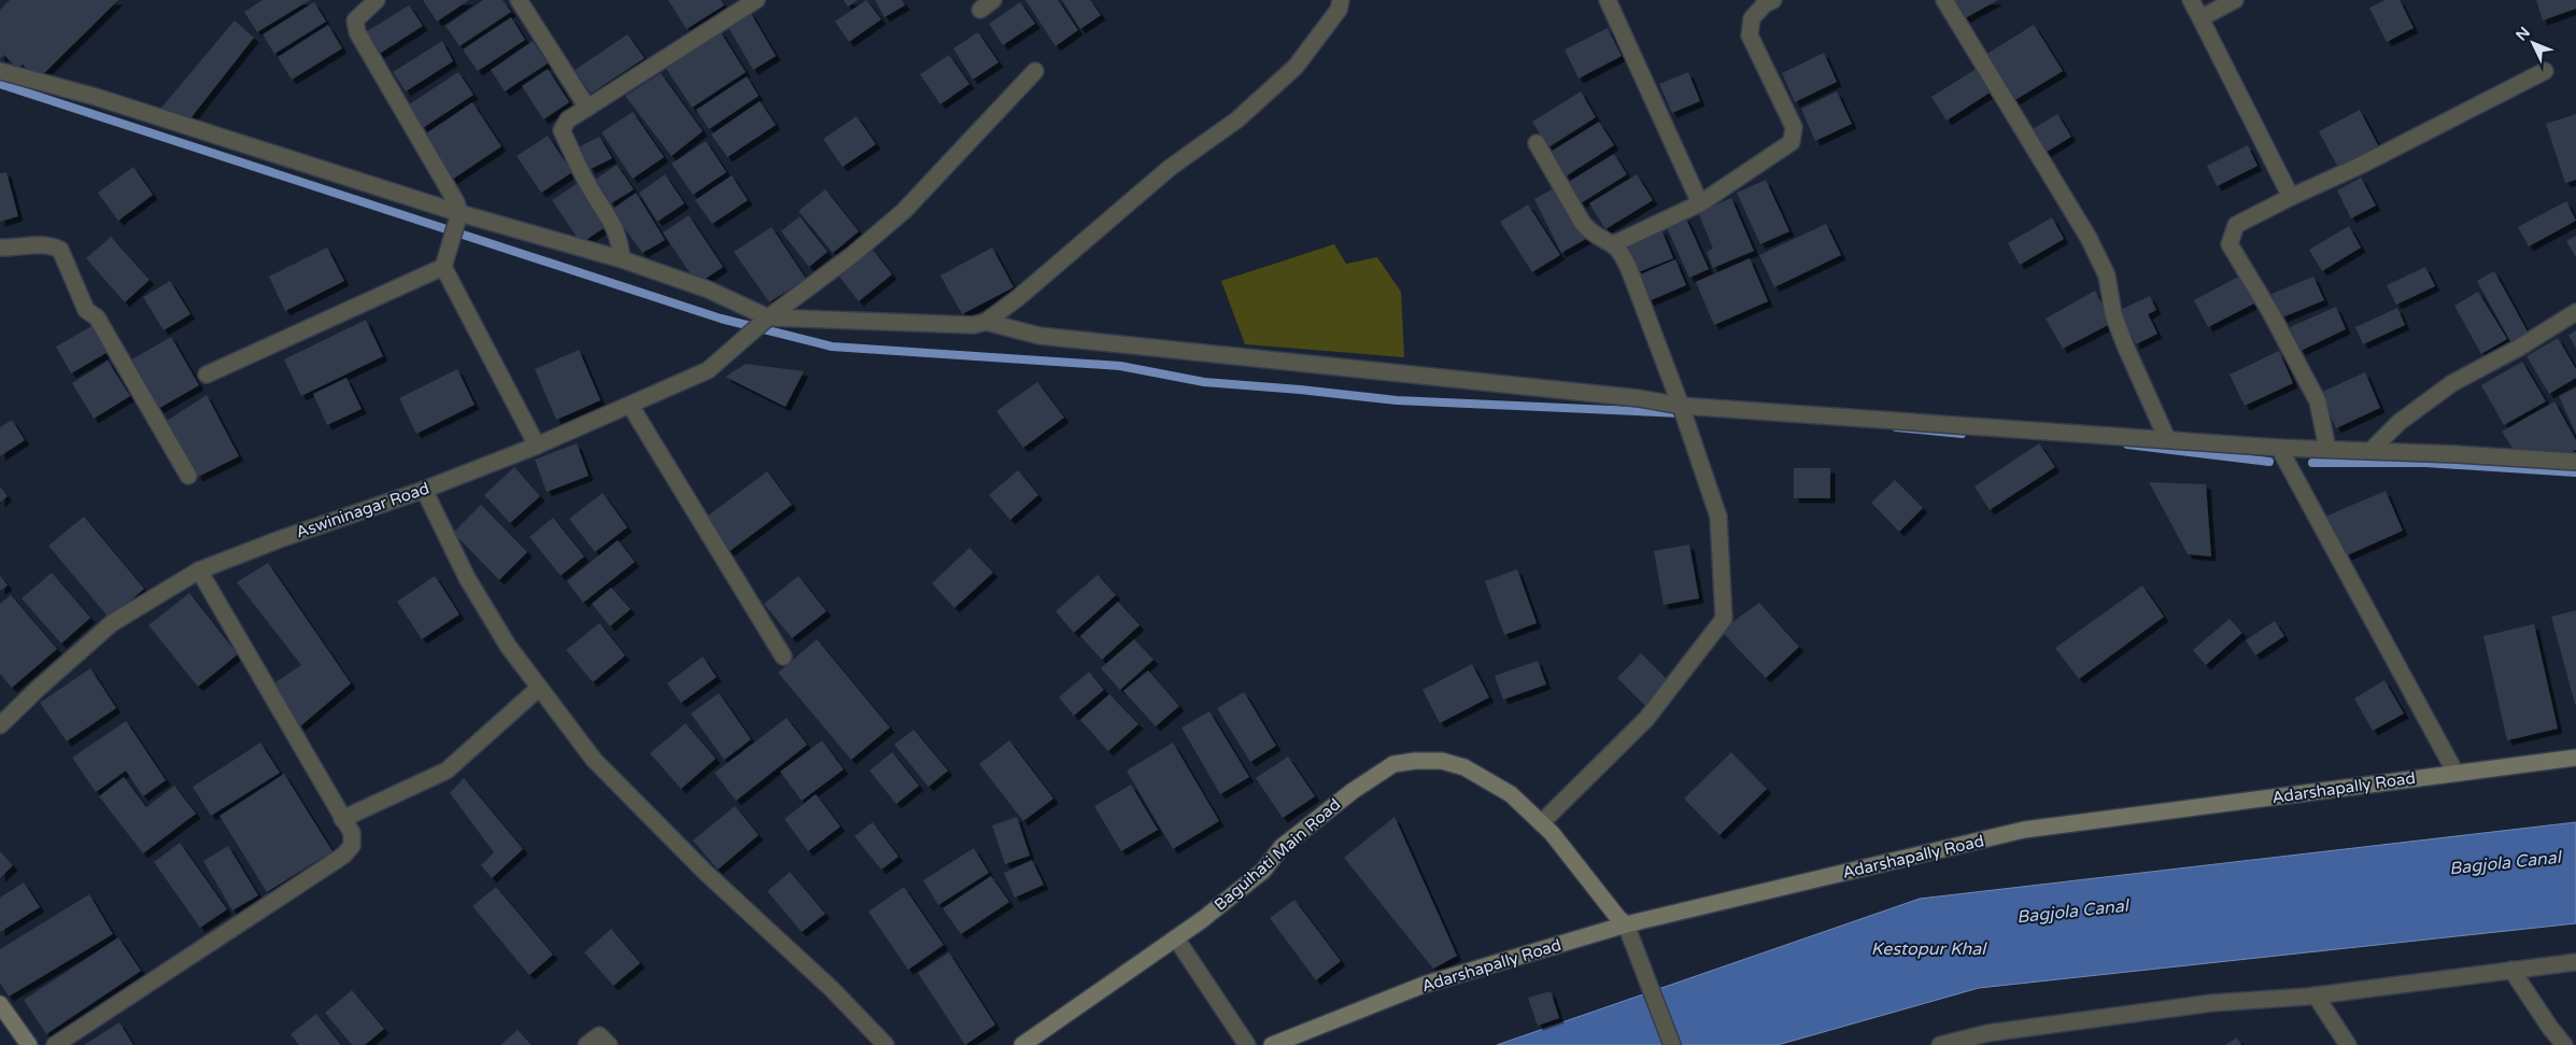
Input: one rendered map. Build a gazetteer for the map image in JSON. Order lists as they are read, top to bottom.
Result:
{
  "streets": {
    "street": ["Aswininagar Road", "Adarshapally Road", "Baguihati Main Road"]
  },
  "crossings": [
    ["Adarshapally Road", "Baguihati Main Road"]
  ],
  "water": ["Bagjola Canal", "Kestopur Khal"],
  "north": "top left"
}
